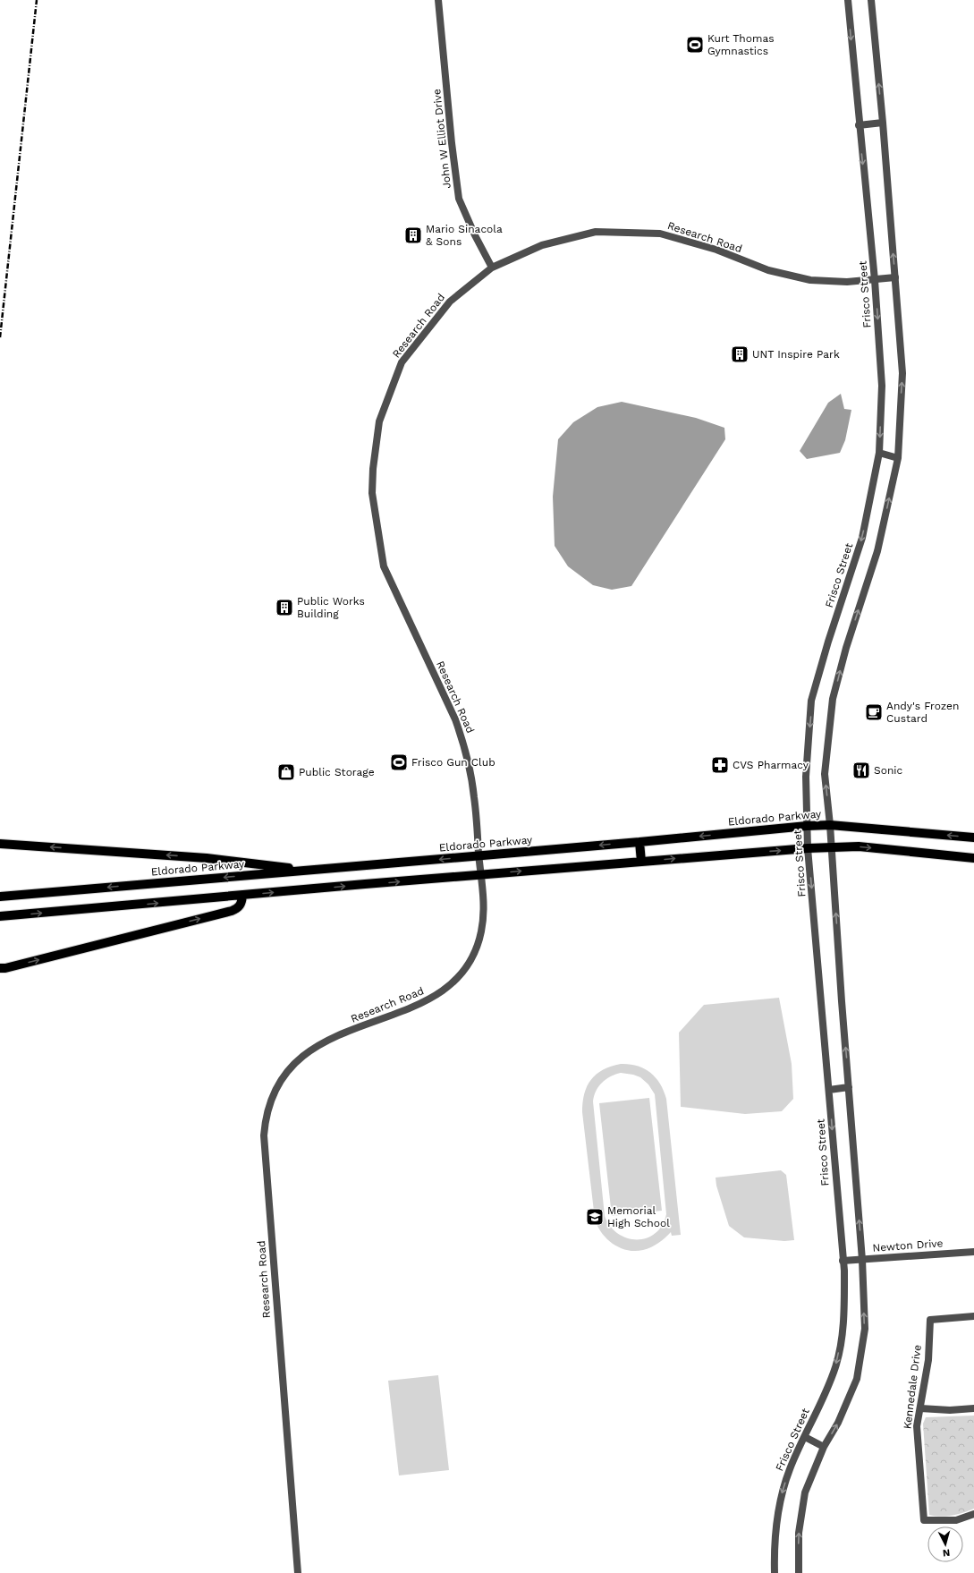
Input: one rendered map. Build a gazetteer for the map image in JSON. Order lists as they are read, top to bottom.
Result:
{
  "streets": {
    "main road": ["Eldorado Parkway"],
    "street": [
      "John W Elliot Drive",
      "Research Road",
      "Frisco Street",
      "Newton Drive",
      "Kennedale Drive"
    ]
  },
  "crossings": [
    ["John W Elliot Drive", "Research Road"],
    ["Research Road", "Frisco Street"],
    ["Research Road", "Eldorado Parkway"],
    ["Frisco Street", "Eldorado Parkway"],
    ["Frisco Street", "Newton Drive"]
  ],
  "places": {
    "sports": ["Kurt Thomas Gymnastics", "Frisco Gun Club"],
    "building": ["Mario Sinacola & Sons", "UNT Inspire Park", "Public Works Building"],
    "cafe": ["Andy's Frozen Custard"],
    "pharmacy": ["CVS Pharmacy"],
    "restaurant": ["Sonic"],
    "shop": ["Public Storage"],
    "school or university": ["Memorial High School"]
  },
  "north": "bottom"
}
